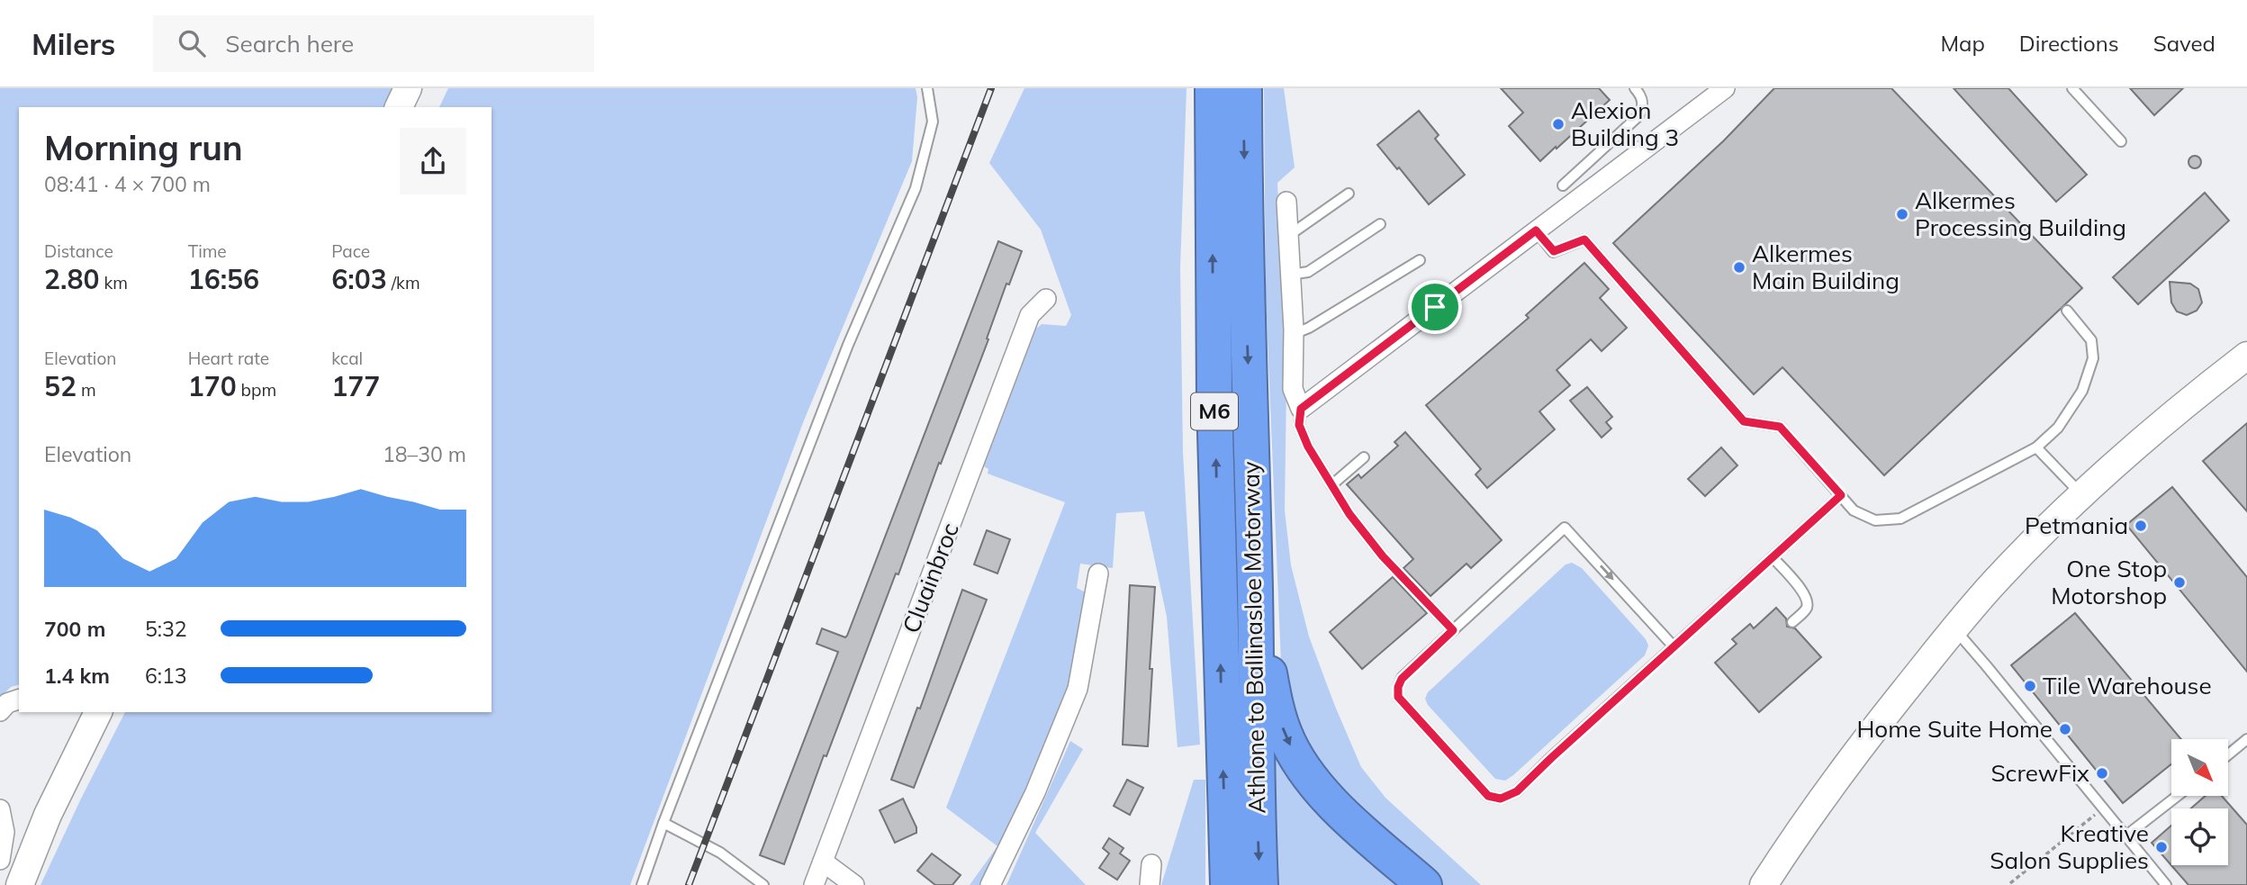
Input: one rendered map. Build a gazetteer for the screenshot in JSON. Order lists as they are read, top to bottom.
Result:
{
  "streets": {
    "highway": ["M6", "Athlone to Ballinasloe Motorway"],
    "street": ["Cluainbroc"]
  },
  "places": [
    "Alexion Building 3",
    "Alkermes Processing Building",
    "Alkermes Main Building",
    "Petmania",
    "One Stop Motorshop",
    "Tile Warehouse",
    "Home Suite Home",
    "ScrewFix",
    "Kreative Salon Supplies"
  ],
  "north": "bottom right",
  "page": {
    "header": "Milers",
    "search": "Search here",
    "nav": ["Map", "Directions", "Saved"],
    "heading": ["Morning run", "08:41 · 4 × 700 m"],
    "stats": [
      ["Distance", "2.80 km"],
      ["Time", "16:56"],
      ["Pace", "6:03 /km"],
      ["Elevation", "52 m"],
      ["Heart rate", "170 bpm"],
      ["kcal", "177"]
    ],
    "chart": ["Elevation", "18–30 m"],
    "list": [
      {
        "name": "700 m",
        "note": "5:32"
      },
      {
        "name": "1.4 km",
        "note": "6:13"
      }
    ]
  }
}
